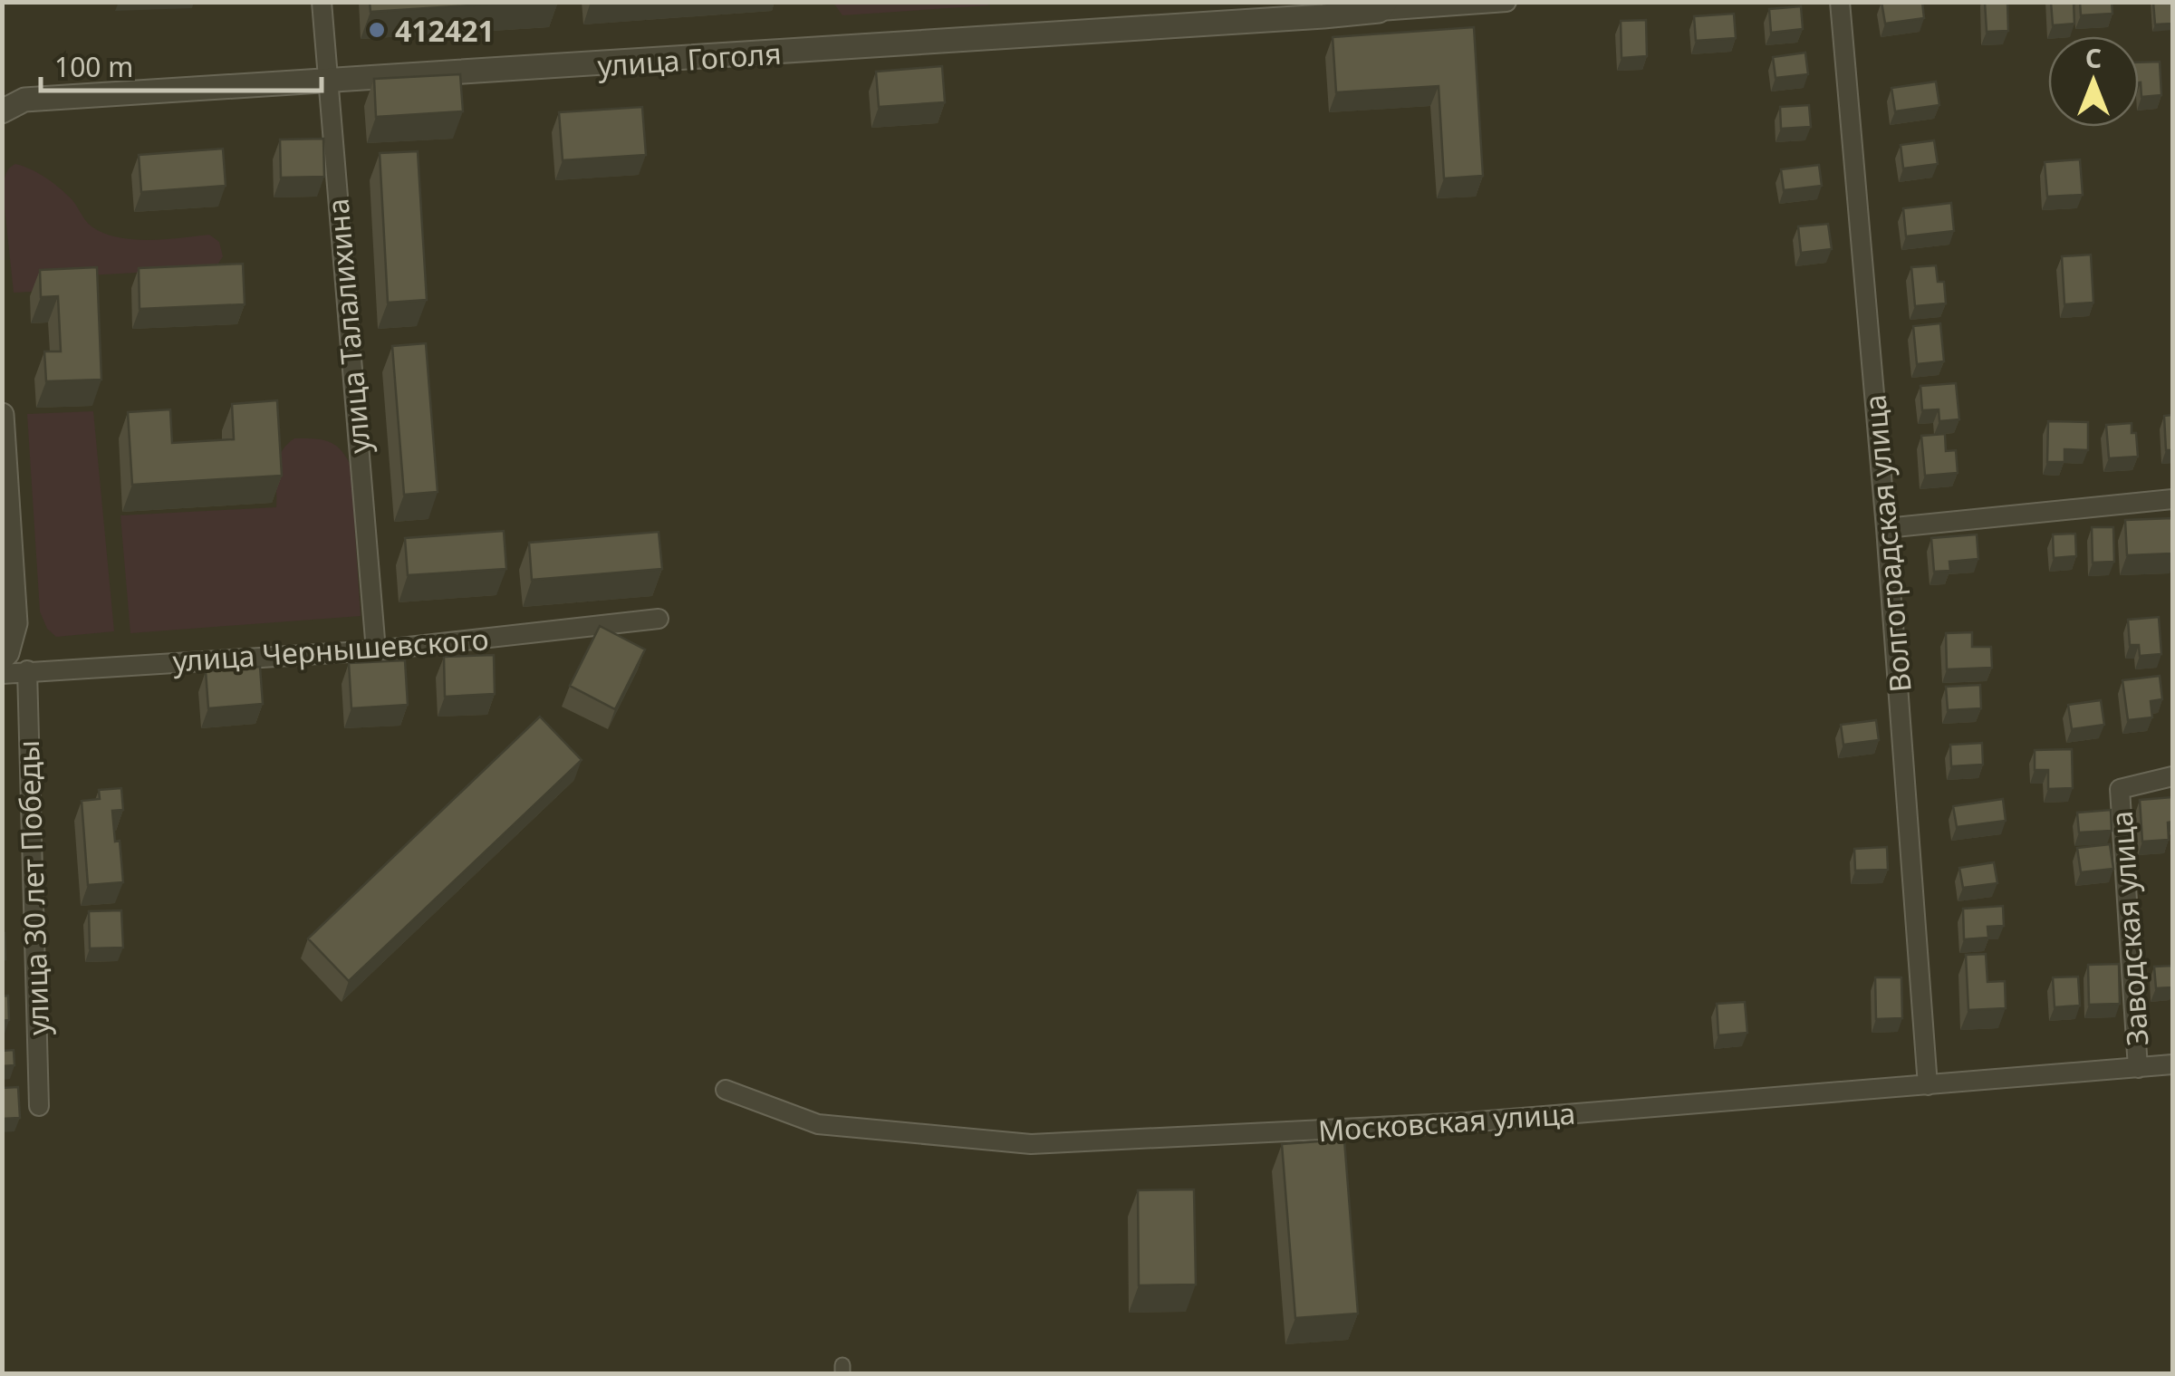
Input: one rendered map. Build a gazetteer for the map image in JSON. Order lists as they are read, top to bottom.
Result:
{
  "streets": {
    "street": [
      "улица Гоголя",
      "улица Талалихина",
      "Волгоградская улица",
      "улица Чернышевского",
      "улица 30 лет Победы",
      "Заводская улица",
      "Московская улица"
    ]
  },
  "crossings": [
    ["улица Гоголя", "улица Талалихина"],
    ["улица Талалихина", "улица Чернышевского"],
    ["Волгоградская улица", "Московская улица"],
    ["улица Чернышевского", "улица 30 лет Победы"],
    ["Заводская улица", "Московская улица"]
  ],
  "places": ["412421"],
  "scale_bar": "100 m",
  "north": "top"
}
